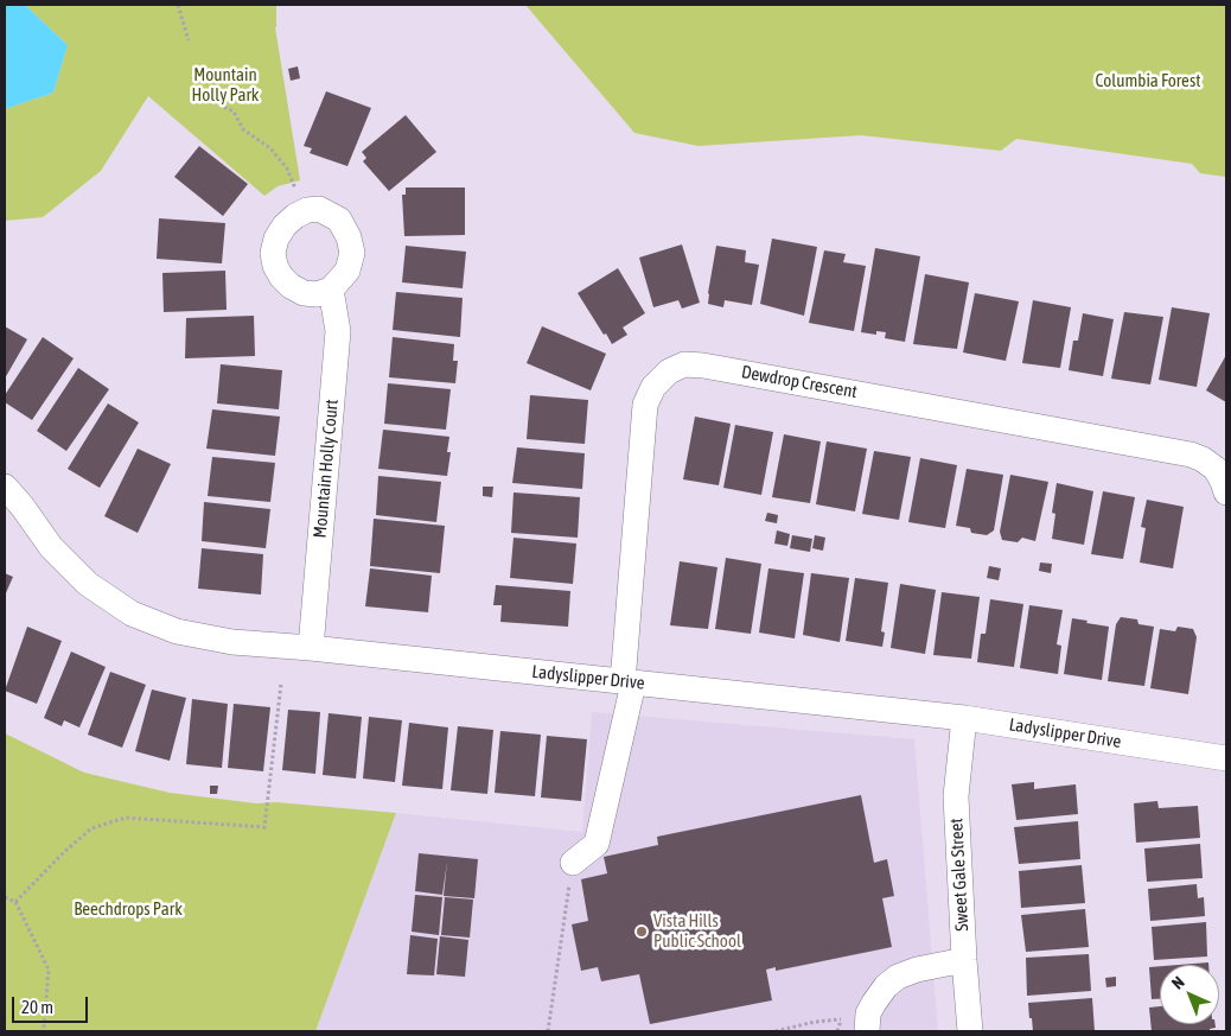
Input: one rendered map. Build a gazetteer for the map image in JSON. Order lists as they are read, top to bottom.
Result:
{
  "streets": {
    "street": [
      "Dewdrop Crescent",
      "Mountain Holly Court",
      "Ladyslipper Drive",
      "Sweet Gale Street"
    ]
  },
  "crossings": [
    ["Dewdrop Crescent", "Ladyslipper Drive"],
    ["Mountain Holly Court", "Ladyslipper Drive"],
    ["Ladyslipper Drive", "Sweet Gale Street"]
  ],
  "parks": ["Mountain Holly Park", "Columbia Forest", "Beechdrops Park"],
  "places": ["Vista Hills Public School"],
  "scale_bar": "20 m",
  "north": "top left"
}
